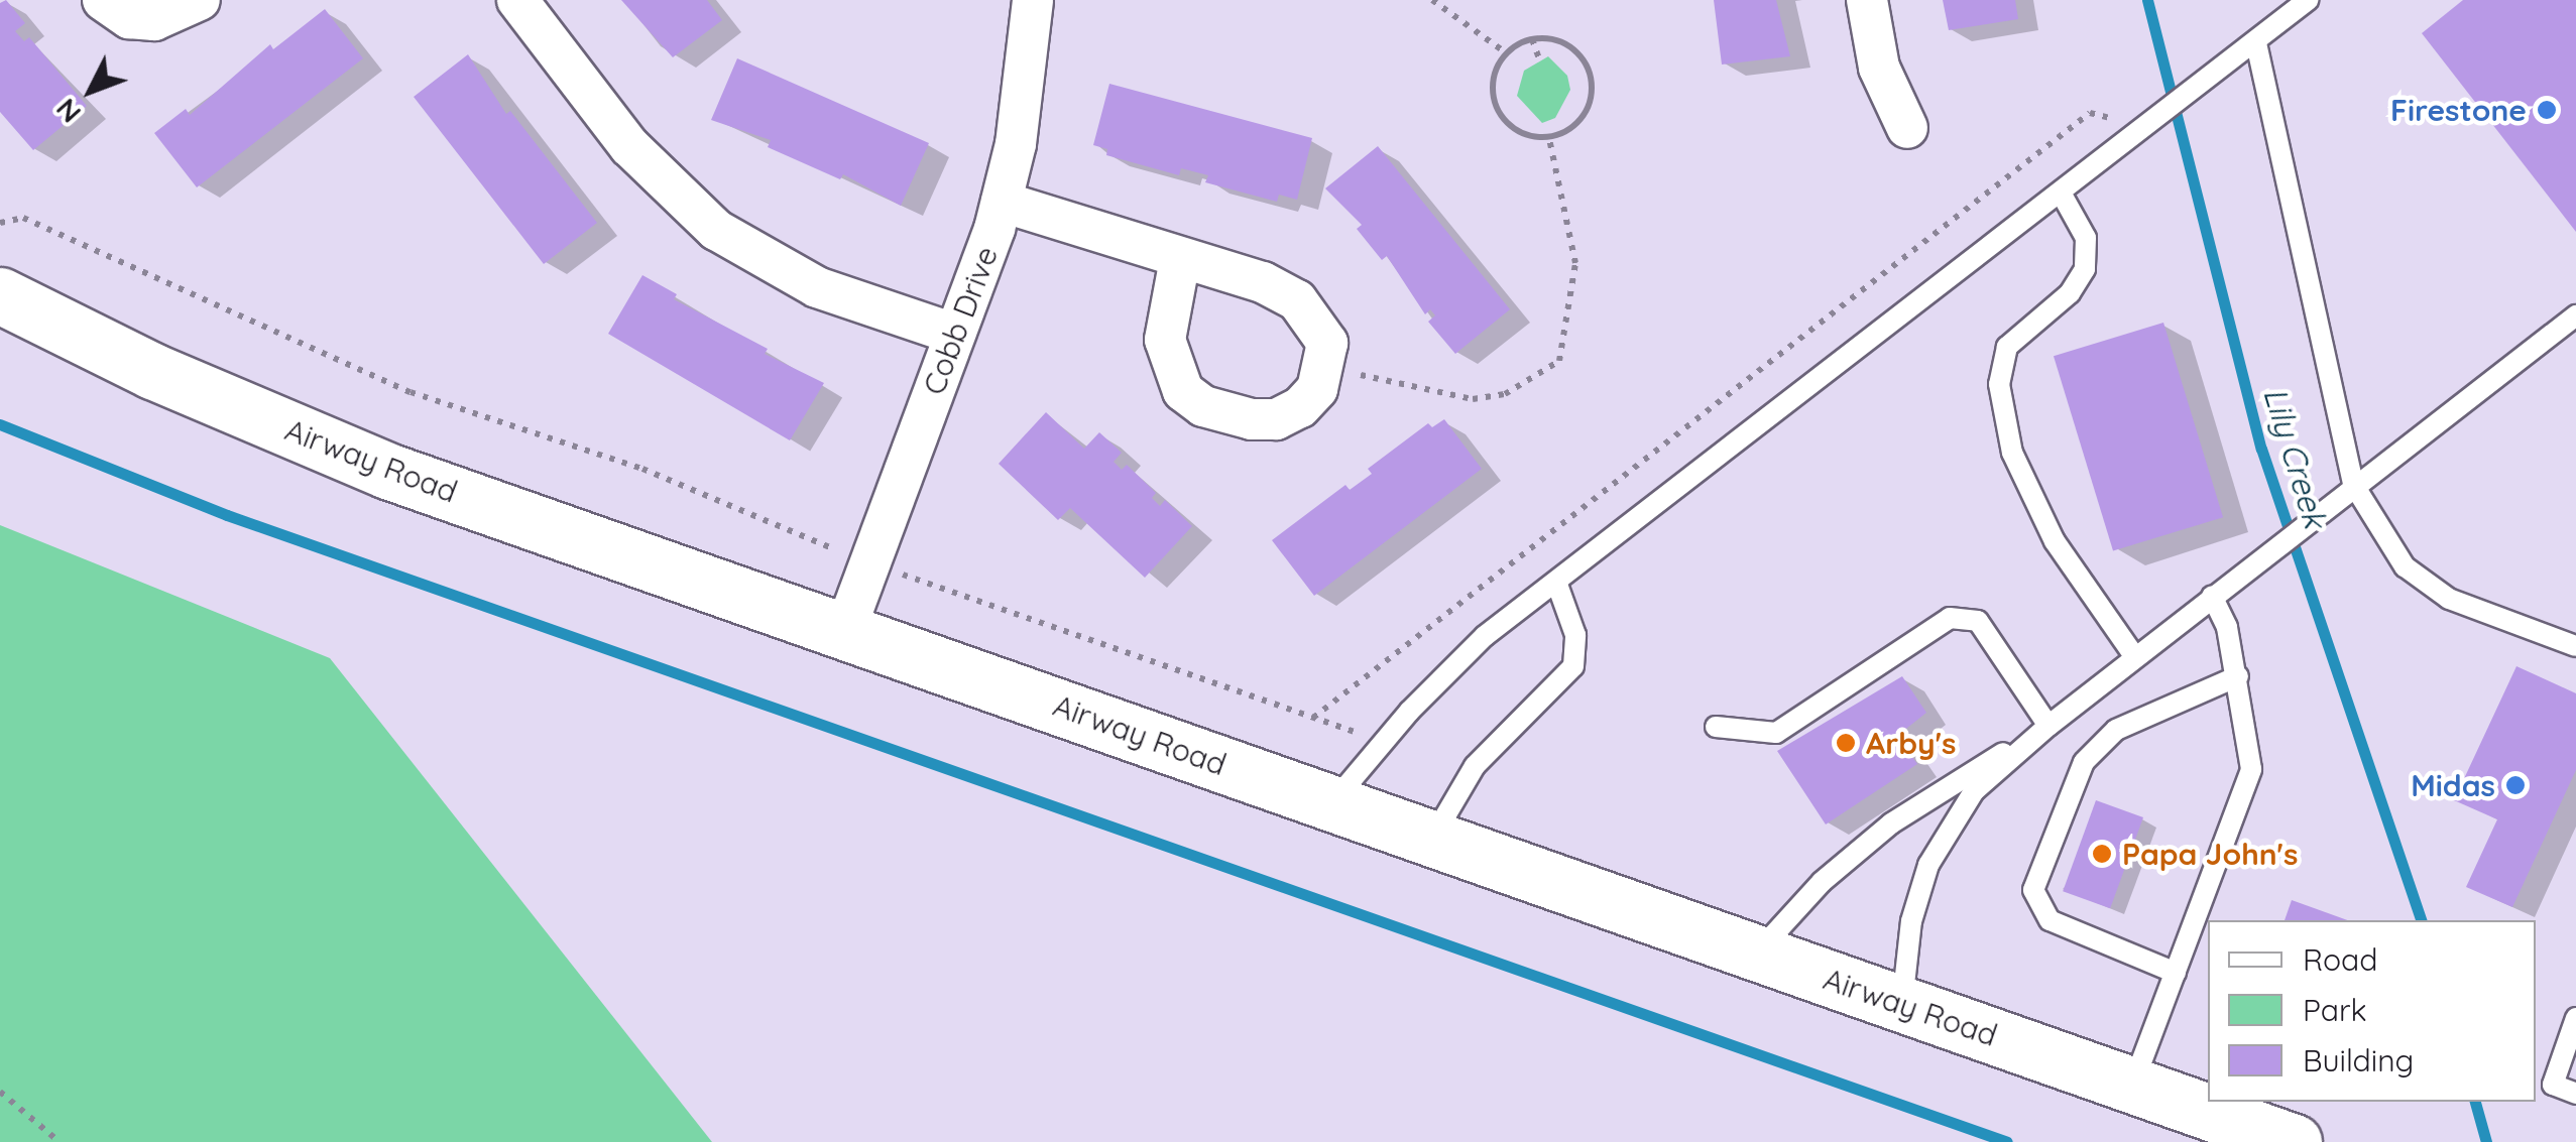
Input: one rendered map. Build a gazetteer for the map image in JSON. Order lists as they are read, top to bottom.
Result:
{
  "streets": {
    "main road": ["Airway Road"],
    "street": ["Cobb Drive"]
  },
  "crossings": [
    ["Cobb Drive", "Airway Road"]
  ],
  "water": ["Lily Creek"],
  "places": [
    "Firestone",
    "Arby's",
    "Midas",
    "Papa John's"
  ],
  "legend": ["Road", "Park", "Building"],
  "north": "bottom left"
}
